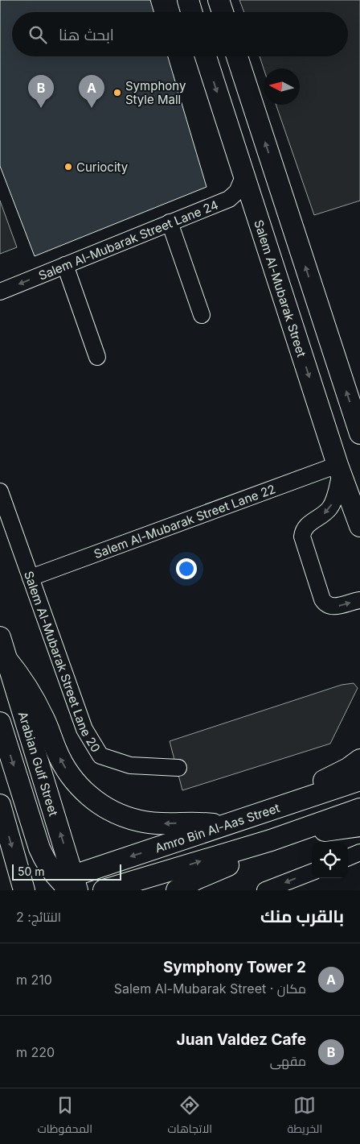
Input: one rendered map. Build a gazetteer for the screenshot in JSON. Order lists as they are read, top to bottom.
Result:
{
  "streets": {
    "main road": ["Salem Al-Mubarak Street", "Arabian Gulf Street", "Amro Bin Al-Aas Street"],
    "street": ["Salem Al-Mubarak Street Lane 24", "Salem Al-Mubarak Street Lane 22", "Salem Al-Mubarak Street Lane 20"]
  },
  "crossings": [
    ["Salem Al-Mubarak Street Lane 24", "Salem Al-Mubarak Street"],
    ["Salem Al-Mubarak Street", "Salem Al-Mubarak Street Lane 22"],
    ["Salem Al-Mubarak Street Lane 22", "Salem Al-Mubarak Street Lane 20"],
    ["Arabian Gulf Street", "Amro Bin Al-Aas Street"]
  ],
  "places": ["Symphony Style Mall", "Curiocity"],
  "scale_bar": "50 m",
  "north": "left",
  "page": {
    "search": "ابحث هنا",
    "pins": ["A", "B"],
    "scale": "50 m",
    "heading": ["بالقرب منك", "النتائج: 2"],
    "list": [
      {
        "mark": "A",
        "name": "Symphony Tower 2",
        "note": "مكان · Salem Al-Mubarak Street",
        "value": "210 m"
      },
      {
        "mark": "B",
        "name": "Juan Valdez Cafe",
        "note": "مقهى",
        "value": "220 m"
      }
    ],
    "nav": ["الخريطة", "الاتجاهات", "المحفوظات"]
  }
}
